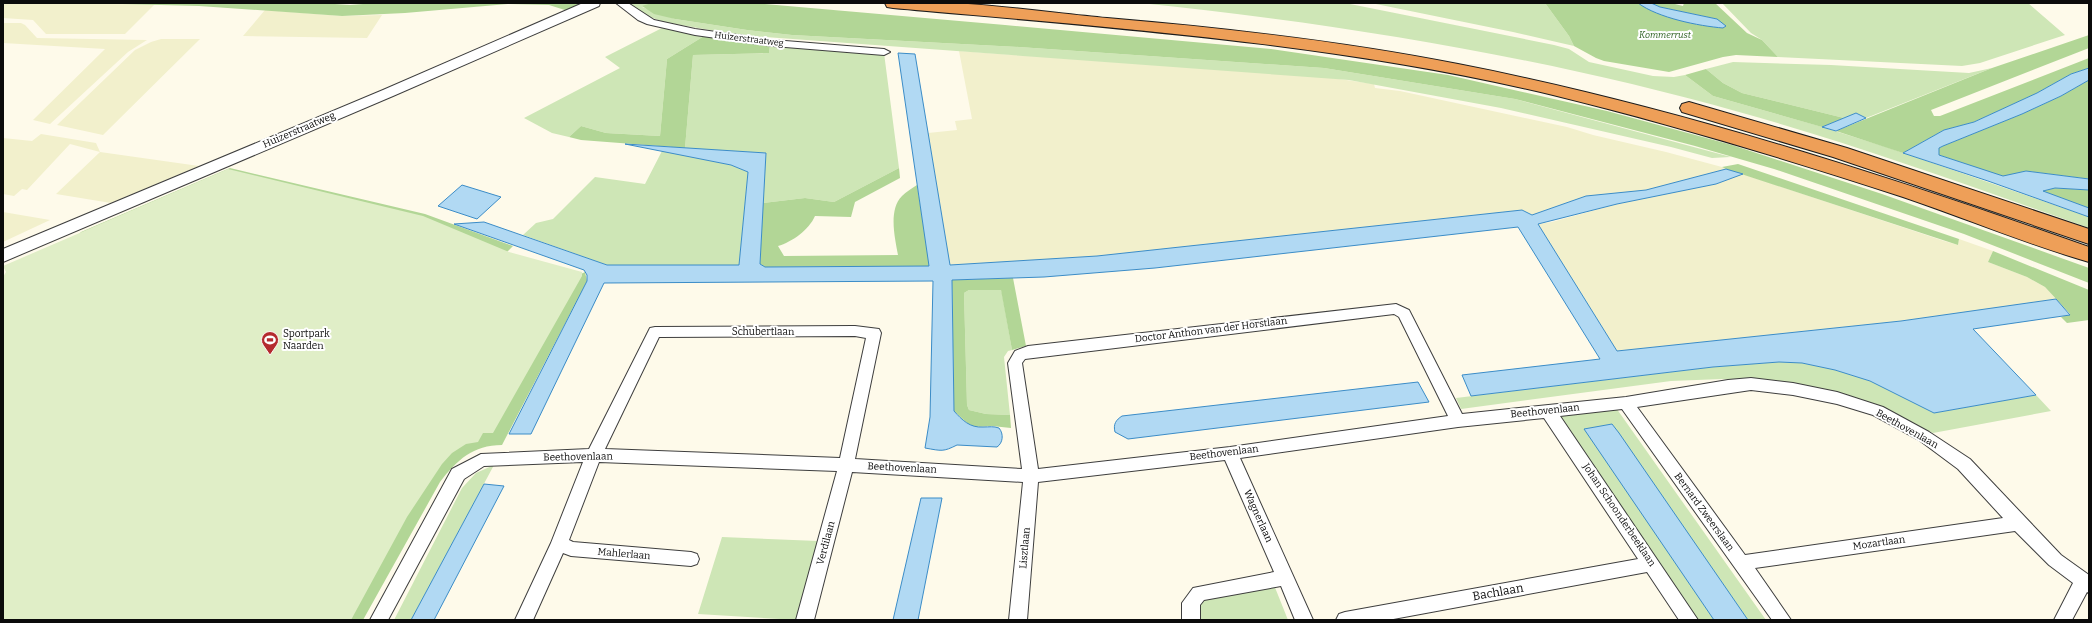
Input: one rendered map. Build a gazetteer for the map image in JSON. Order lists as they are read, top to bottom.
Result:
{
  "streets": {
    "street": [
      "Huizerstraatweg",
      "Doctor Anthon van der Horstlaan",
      "Schubertlaan",
      "Beethovenlaan",
      "Bernard Zweerslaan",
      "Johan Schoonderbeeklaan",
      "Wagnerlaan",
      "Verdilaan",
      "Mozartlaan",
      "Lisztlaan",
      "Mahlerlaan",
      "Bachlaan"
    ]
  },
  "crossings": [
    ["Doctor Anthon van der Horstlaan", "Beethovenlaan"],
    ["Doctor Anthon van der Horstlaan", "Lisztlaan"],
    ["Schubertlaan", "Beethovenlaan"],
    ["Schubertlaan", "Verdilaan"],
    ["Beethovenlaan", "Bernard Zweerslaan"],
    ["Beethovenlaan", "Johan Schoonderbeeklaan"],
    ["Beethovenlaan", "Wagnerlaan"],
    ["Beethovenlaan", "Verdilaan"],
    ["Beethovenlaan", "Mozartlaan"],
    ["Beethovenlaan", "Lisztlaan"],
    ["Bernard Zweerslaan", "Mozartlaan"],
    ["Johan Schoonderbeeklaan", "Bachlaan"]
  ],
  "parks": ["Kommerrust"],
  "places": {
    "sports": ["Sportpark Naarden"]
  }
}
